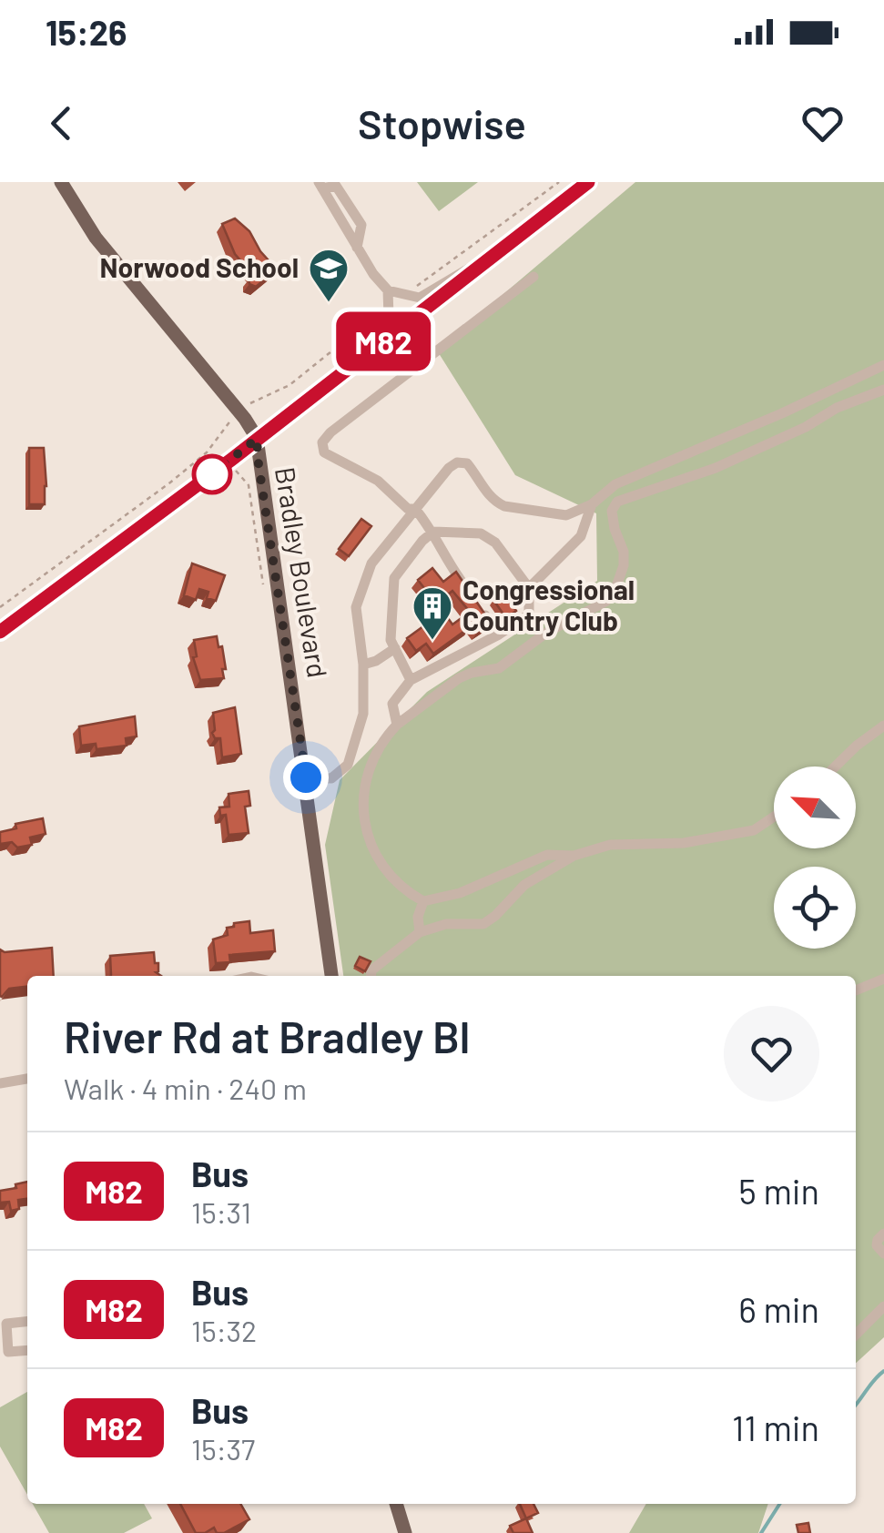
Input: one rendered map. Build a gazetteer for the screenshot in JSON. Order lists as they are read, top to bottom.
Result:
{
  "streets": {
    "main road": ["Bradley Boulevard"]
  },
  "places": {
    "school or university": ["Norwood School"],
    "building": ["Congressional Country Club"]
  },
  "lines": ["bus line M82"],
  "north": "top left",
  "page": {
    "status": "15:26",
    "header": "Stopwise",
    "on_map": "M82",
    "heading": ["River Rd at Bradley Bl", "Walk · 4 min · 240 m"],
    "list": [
      {
        "mark": "M82",
        "name": "Bus",
        "note": "15:31",
        "value": "5 min"
      },
      {
        "mark": "M82",
        "name": "Bus",
        "note": "15:32",
        "value": "6 min"
      },
      {
        "mark": "M82",
        "name": "Bus",
        "note": "15:37",
        "value": "11 min"
      }
    ]
  }
}
